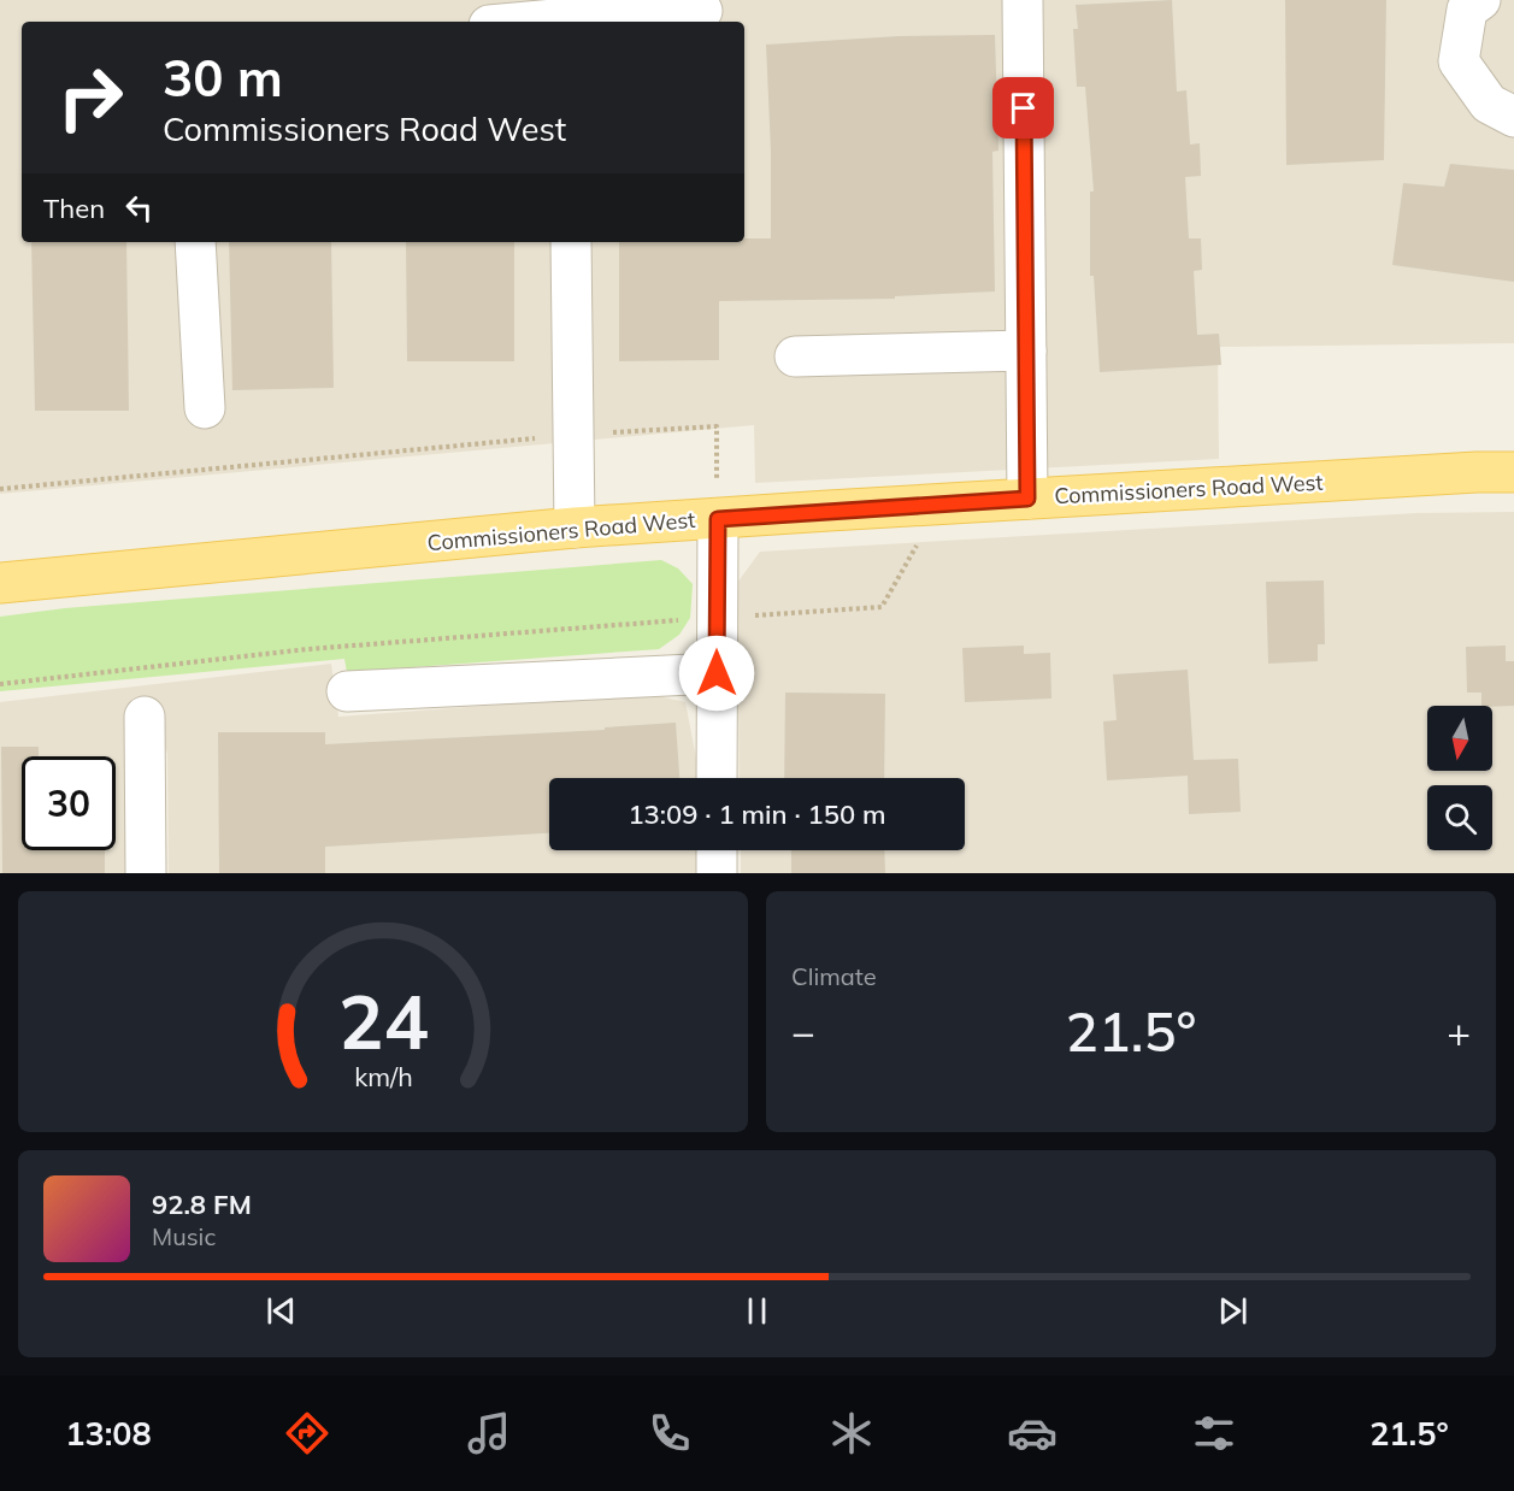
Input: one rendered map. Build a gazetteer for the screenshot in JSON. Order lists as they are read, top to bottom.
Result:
{
  "streets": {
    "main road": ["Commissioners Road West"]
  },
  "north": "bottom",
  "page": {
    "turn": ["30 m", "Commissioners Road West"],
    "then": "Then",
    "limit": "30",
    "trip": "13:09 · 1 min · 150 m",
    "tile": "Climate",
    "heat": ["−", "21.5°", "+"],
    "song": ["92.8 FM", "Music"],
    "tabs": ["13:08", "21.5°"],
    "gauge": ["24", "km/h"]
  }
}
